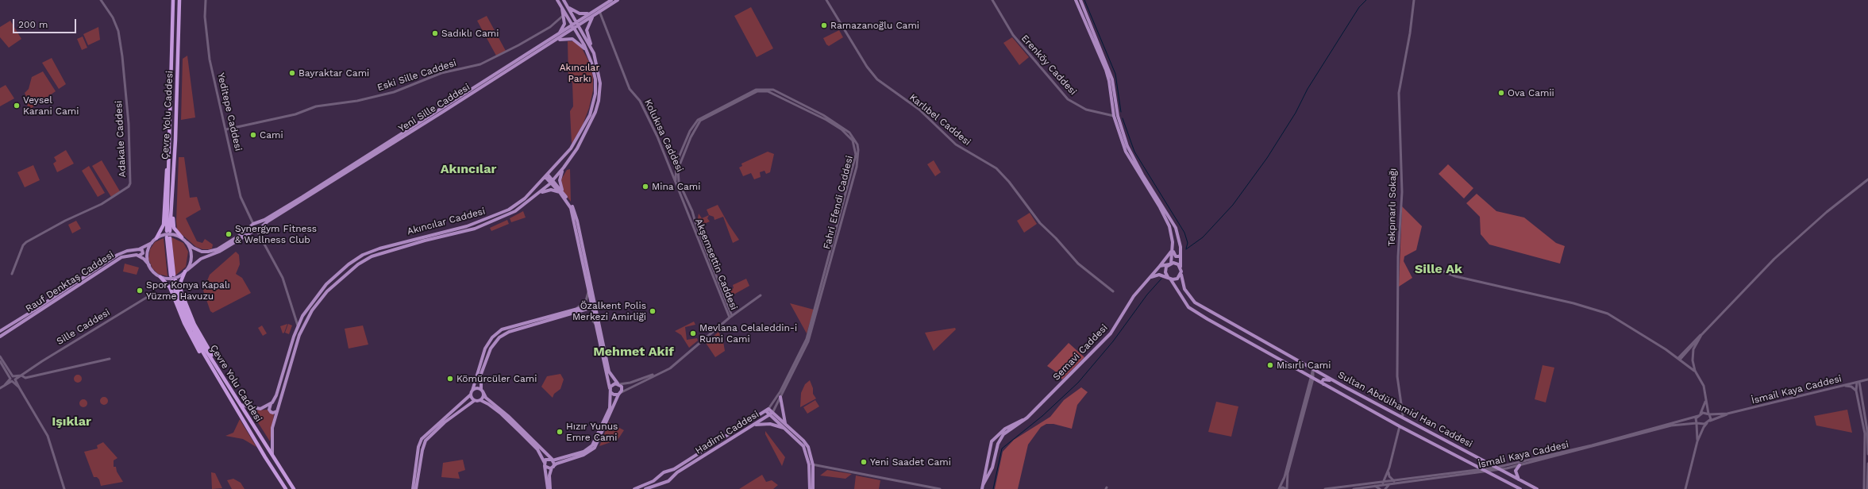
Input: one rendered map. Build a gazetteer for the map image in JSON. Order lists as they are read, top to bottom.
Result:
{
  "streets": {
    "highway": ["Çevre Yolu Caddesi"],
    "main road": [
      "Yeni Sille Caddesi",
      "Akıncılar Caddesi",
      "Rauf Denktaş Caddesi",
      "Semavi Caddesi",
      "Sultan Abdülhamid Han Caddesi",
      "Hadimi Caddesi"
    ],
    "street": [
      "Erenköy Caddesi",
      "Eski Sille Caddesi",
      "Yeditepe Caddesi",
      "Karlıbel Caddesi",
      "Kolukısa Caddesi",
      "Adakale Caddesi",
      "Fahri Efendi Caddesi",
      "Tekpınarlı Sokağı",
      "Akşemsettin Caddesi",
      "Sille Caddesi",
      "İsmail Kaya Caddesi",
      "İsmali Kaya Caddesi"
    ]
  },
  "crossings": [
    ["Eski Sille Caddesi", "Yeditepe Caddesi"],
    ["Yeni Sille Caddesi", "Yeditepe Caddesi"],
    ["Yeni Sille Caddesi", "Kolukısa Caddesi"],
    ["Yeni Sille Caddesi", "Akıncılar Caddesi"],
    ["Yeni Sille Caddesi", "Rauf Denktaş Caddesi"],
    ["Çevre Yolu Caddesi", "Akıncılar Caddesi"],
    ["Kolukısa Caddesi", "Fahri Efendi Caddesi"],
    ["Kolukısa Caddesi", "Akşemsettin Caddesi"],
    ["Fahri Efendi Caddesi", "Akşemsettin Caddesi"],
    ["Fahri Efendi Caddesi", "Hadimi Caddesi"],
    ["İsmail Kaya Caddesi", "İsmali Kaya Caddesi"],
    ["Sultan Abdülhamid Han Caddesi", "İsmali Kaya Caddesi"]
  ],
  "districts": [
    "Akıncılar",
    "Sille Ak",
    "Mehmet Akif",
    "Işıklar"
  ],
  "parks": ["Akıncılar Parkı"],
  "places": [
    "Ramazanoğlu Cami",
    "Sadıklı Cami",
    "Bayraktar Cami",
    "Ova Camii",
    "Veysel Karani Cami",
    "Cami",
    "Mina Cami",
    "Synergym Fitness & Wellness Club",
    "Spor Konya Kapalı Yüzme Havuzu",
    "Özalkent Polis Merkezi Amirliği",
    "Mevlana Celaleddin-i Rumi Cami",
    "Mısırlı Cami",
    "Kömürcüler Cami",
    "Hızır Yunus Emre Cami",
    "Yeni Saadet Cami"
  ],
  "scale_bar": "200 m"
}
